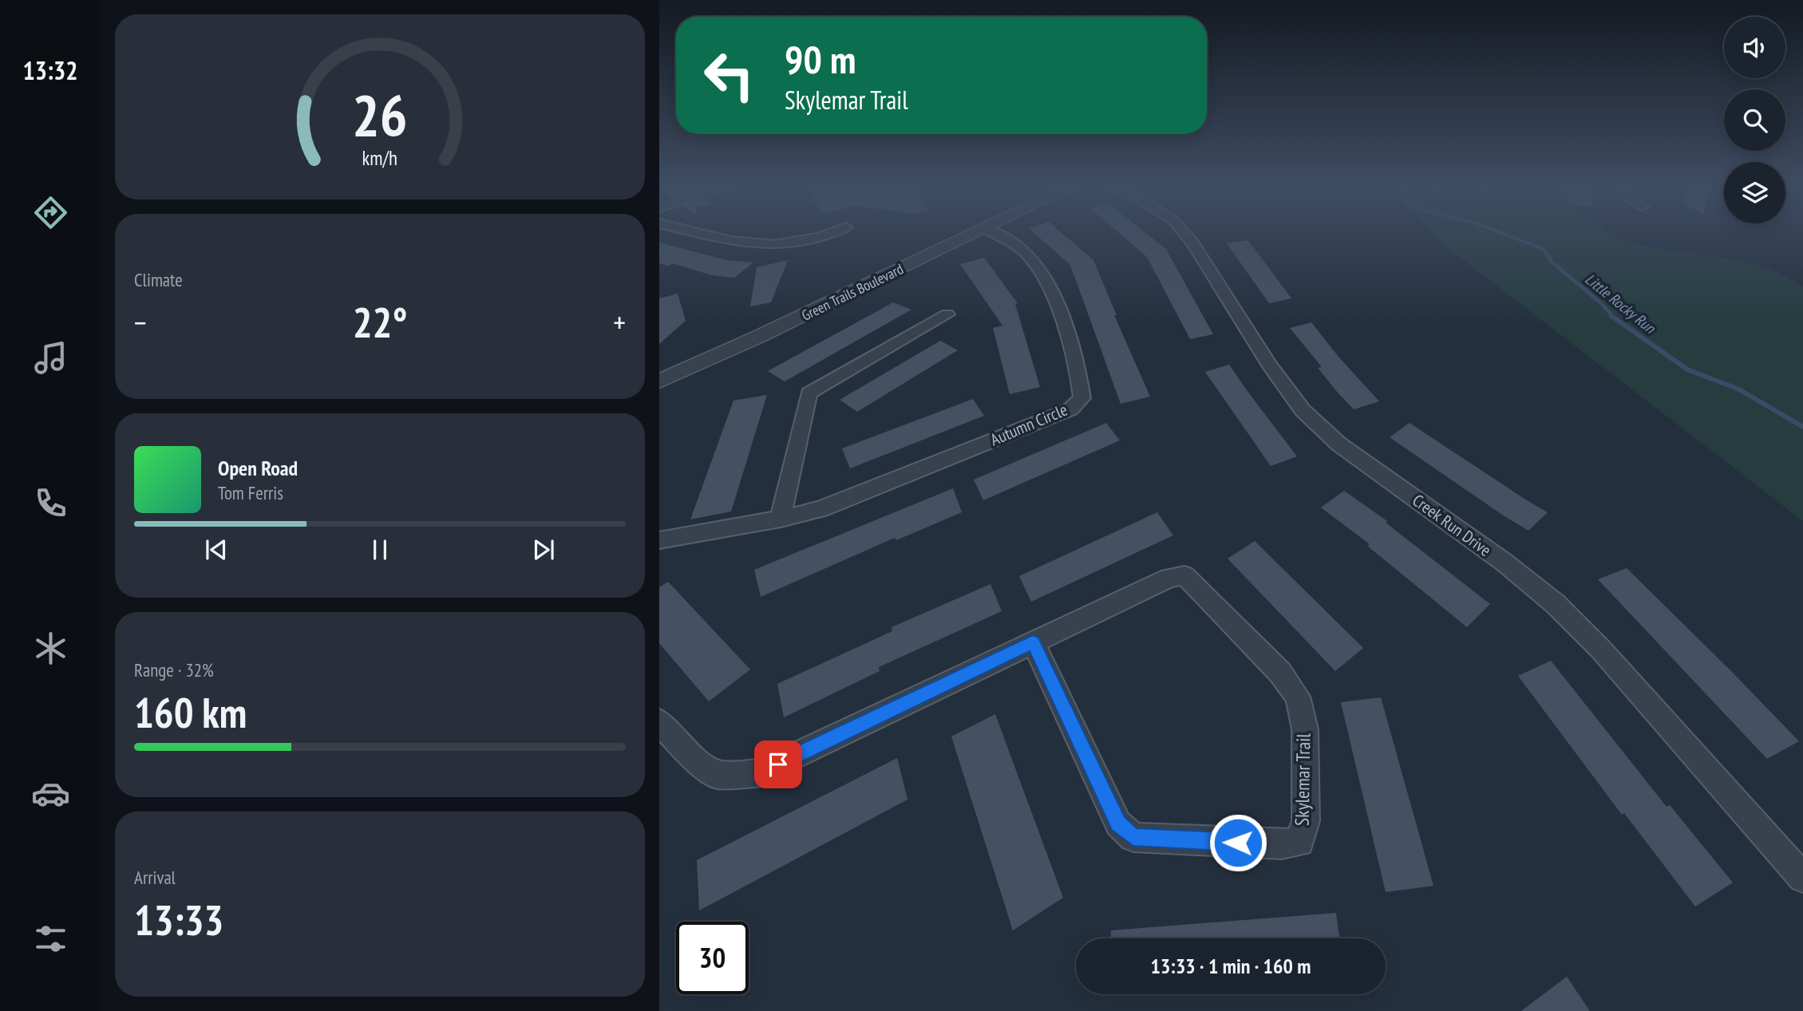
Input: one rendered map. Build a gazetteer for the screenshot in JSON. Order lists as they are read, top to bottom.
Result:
{
  "streets": {
    "street": [
      "Green Trails Boulevard",
      "Autumn Circle",
      "Creek Run Drive",
      "Skylemar Trail"
    ]
  },
  "water": ["Little Rocky Run"],
  "page": {
    "tabs": "13:32",
    "turn": ["90 m", "Skylemar Trail"],
    "tile": [
      "Climate",
      ["Range · 32%", "160 km"],
      ["Arrival", "13:33"]
    ],
    "heat": ["−", "22°", "+"],
    "song": ["Open Road", "Tom Ferris"],
    "limit": "30",
    "trip": "13:33 · 1 min · 160 m",
    "gauge": ["26", "km/h"]
  }
}
